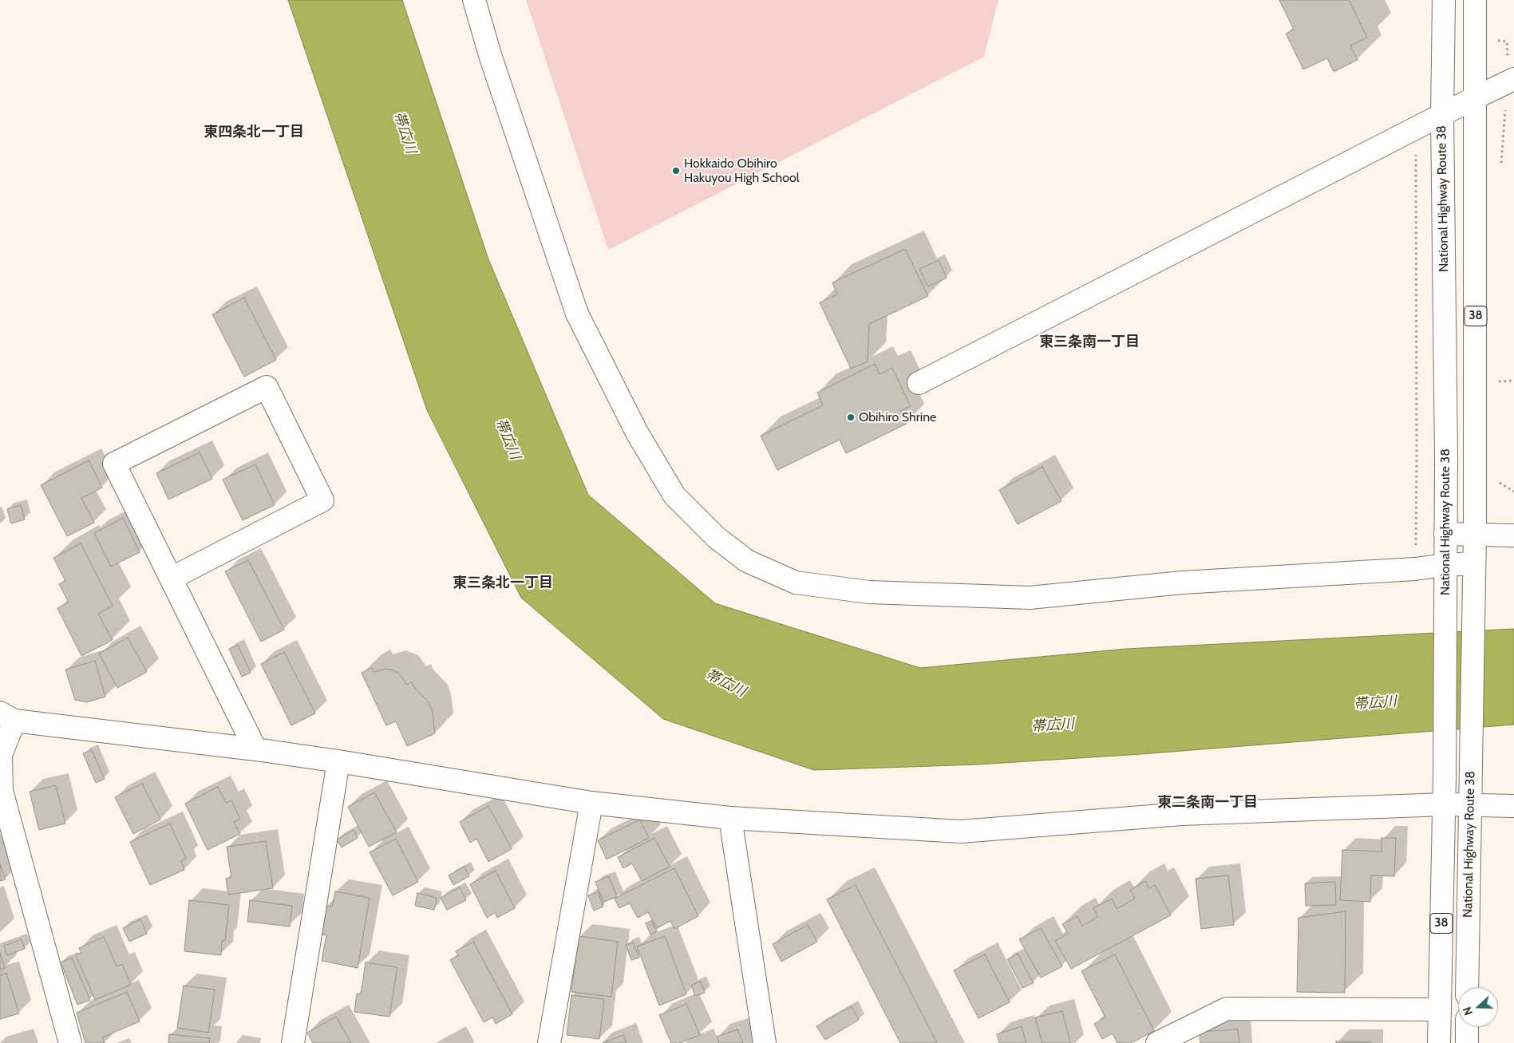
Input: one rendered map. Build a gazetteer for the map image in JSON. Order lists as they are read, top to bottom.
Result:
{
  "streets": {
    "main road": ["National Highway Route 38", "38"]
  },
  "districts": [
    "東四条北一丁目",
    "東三条南一丁目",
    "東三条北一丁目",
    "東二条南一丁目"
  ],
  "water": ["帯広川"],
  "places": ["Hokkaido Obihiro Hakuyou High School", "Obihiro Shrine"],
  "north": "left"
}
